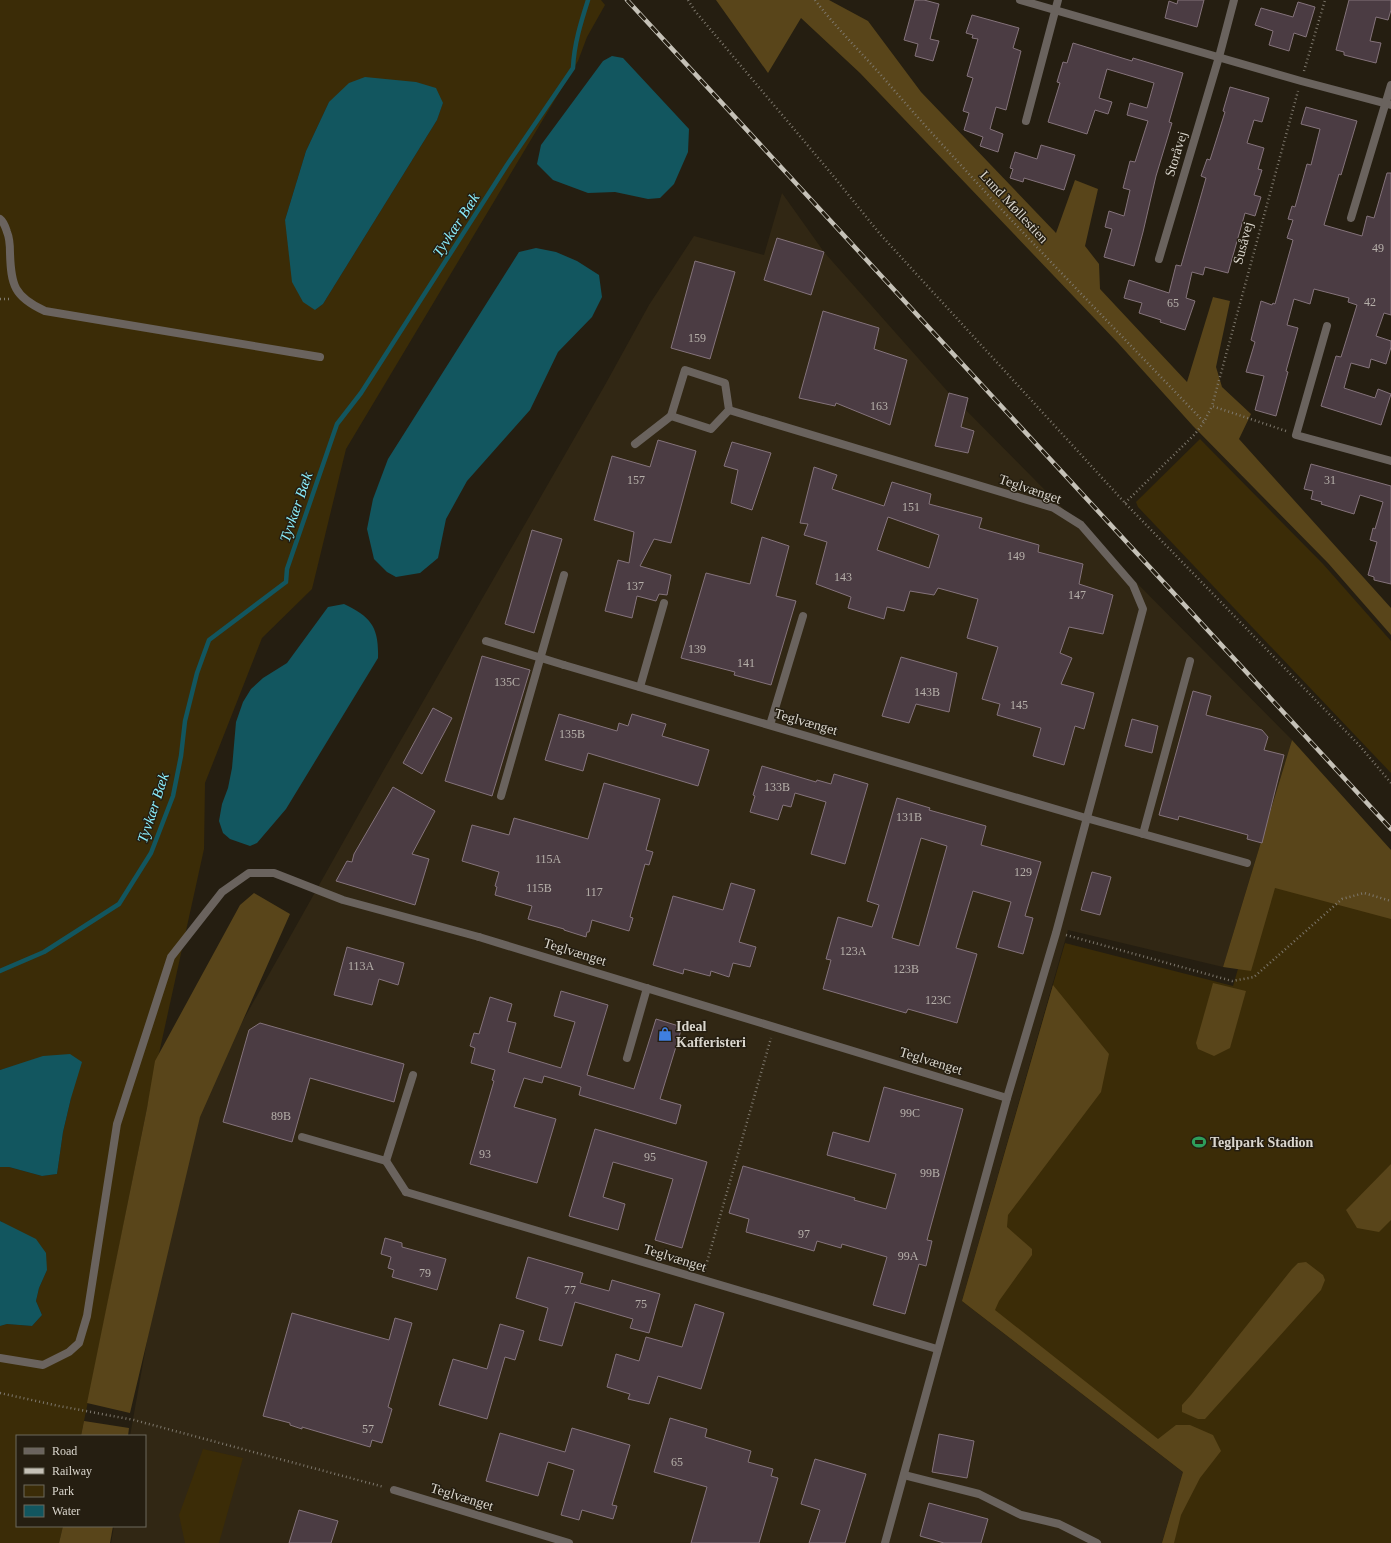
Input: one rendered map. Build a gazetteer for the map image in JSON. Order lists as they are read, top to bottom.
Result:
{
  "streets": {
    "street": ["Storåvej", "Teglvænget"],
    "path": ["Lund Møllestien", "Susåvej"]
  },
  "crossings": [
    ["Lund Møllestien", "Susåvej"]
  ],
  "water": ["Tyvkær Bæk"],
  "places": {
    "shop": ["Ideal Kafferisteri"],
    "sports": ["Teglpark Stadion"]
  },
  "house_numbers": [
    "49",
    "42",
    "65",
    "159",
    "163",
    "157",
    "31",
    "151",
    "149",
    "143",
    "137",
    "147",
    "139",
    "141",
    "135C",
    "143B",
    "145",
    "135B",
    "133B",
    "131B",
    "115A",
    "129",
    "115B",
    "117",
    "123A",
    "113A",
    "123B",
    "123C",
    "99C",
    "89B",
    "93",
    "95",
    "99B",
    "97",
    "99A",
    "79",
    "77",
    "75",
    "57",
    "65"
  ],
  "legend": [
    "Road",
    "Railway",
    "Park",
    "Water"
  ]
}
